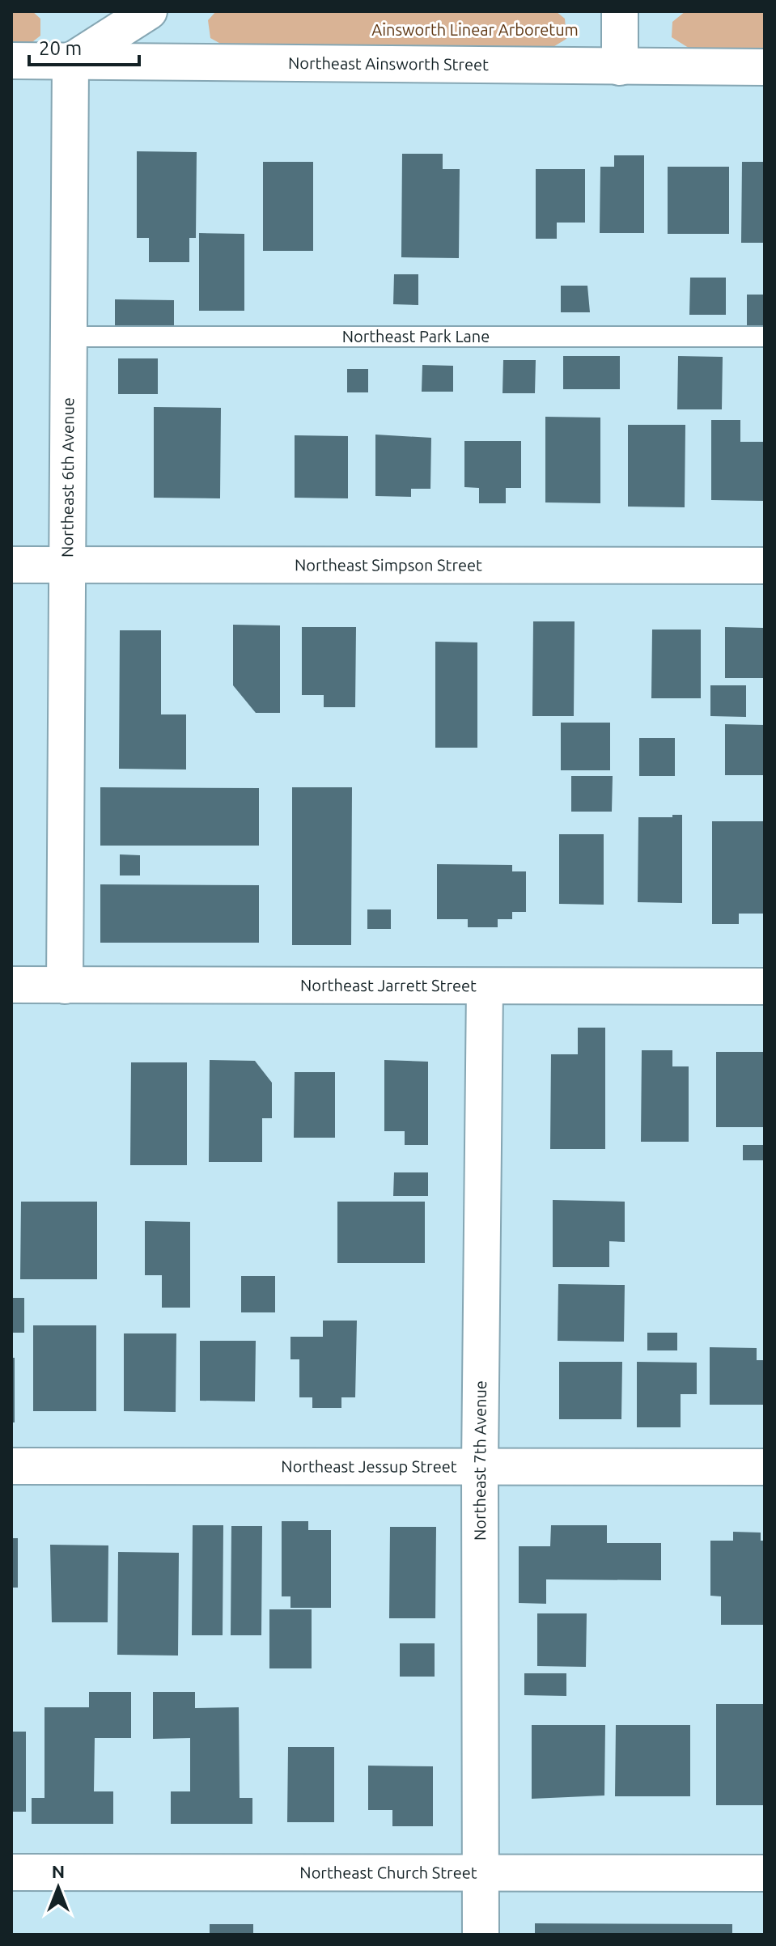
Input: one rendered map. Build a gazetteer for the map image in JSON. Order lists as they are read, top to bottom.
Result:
{
  "streets": {
    "street": [
      "Northeast Ainsworth Street",
      "Northeast 6th Avenue",
      "Northeast Simpson Street",
      "Northeast Jarrett Street",
      "Northeast 7th Avenue",
      "Northeast Jessup Street",
      "Northeast Church Street"
    ],
    "lane": ["Northeast Park Lane"]
  },
  "crossings": [
    ["Northeast Ainsworth Street", "Northeast 6th Avenue"],
    ["Northeast Park Lane", "Northeast 6th Avenue"],
    ["Northeast 6th Avenue", "Northeast Simpson Street"],
    ["Northeast 6th Avenue", "Northeast Jarrett Street"],
    ["Northeast Jarrett Street", "Northeast 7th Avenue"],
    ["Northeast 7th Avenue", "Northeast Jessup Street"],
    ["Northeast 7th Avenue", "Northeast Church Street"]
  ],
  "parks": ["Ainsworth Linear Arboretum"],
  "scale_bar": "20 m",
  "north": "top"
}
